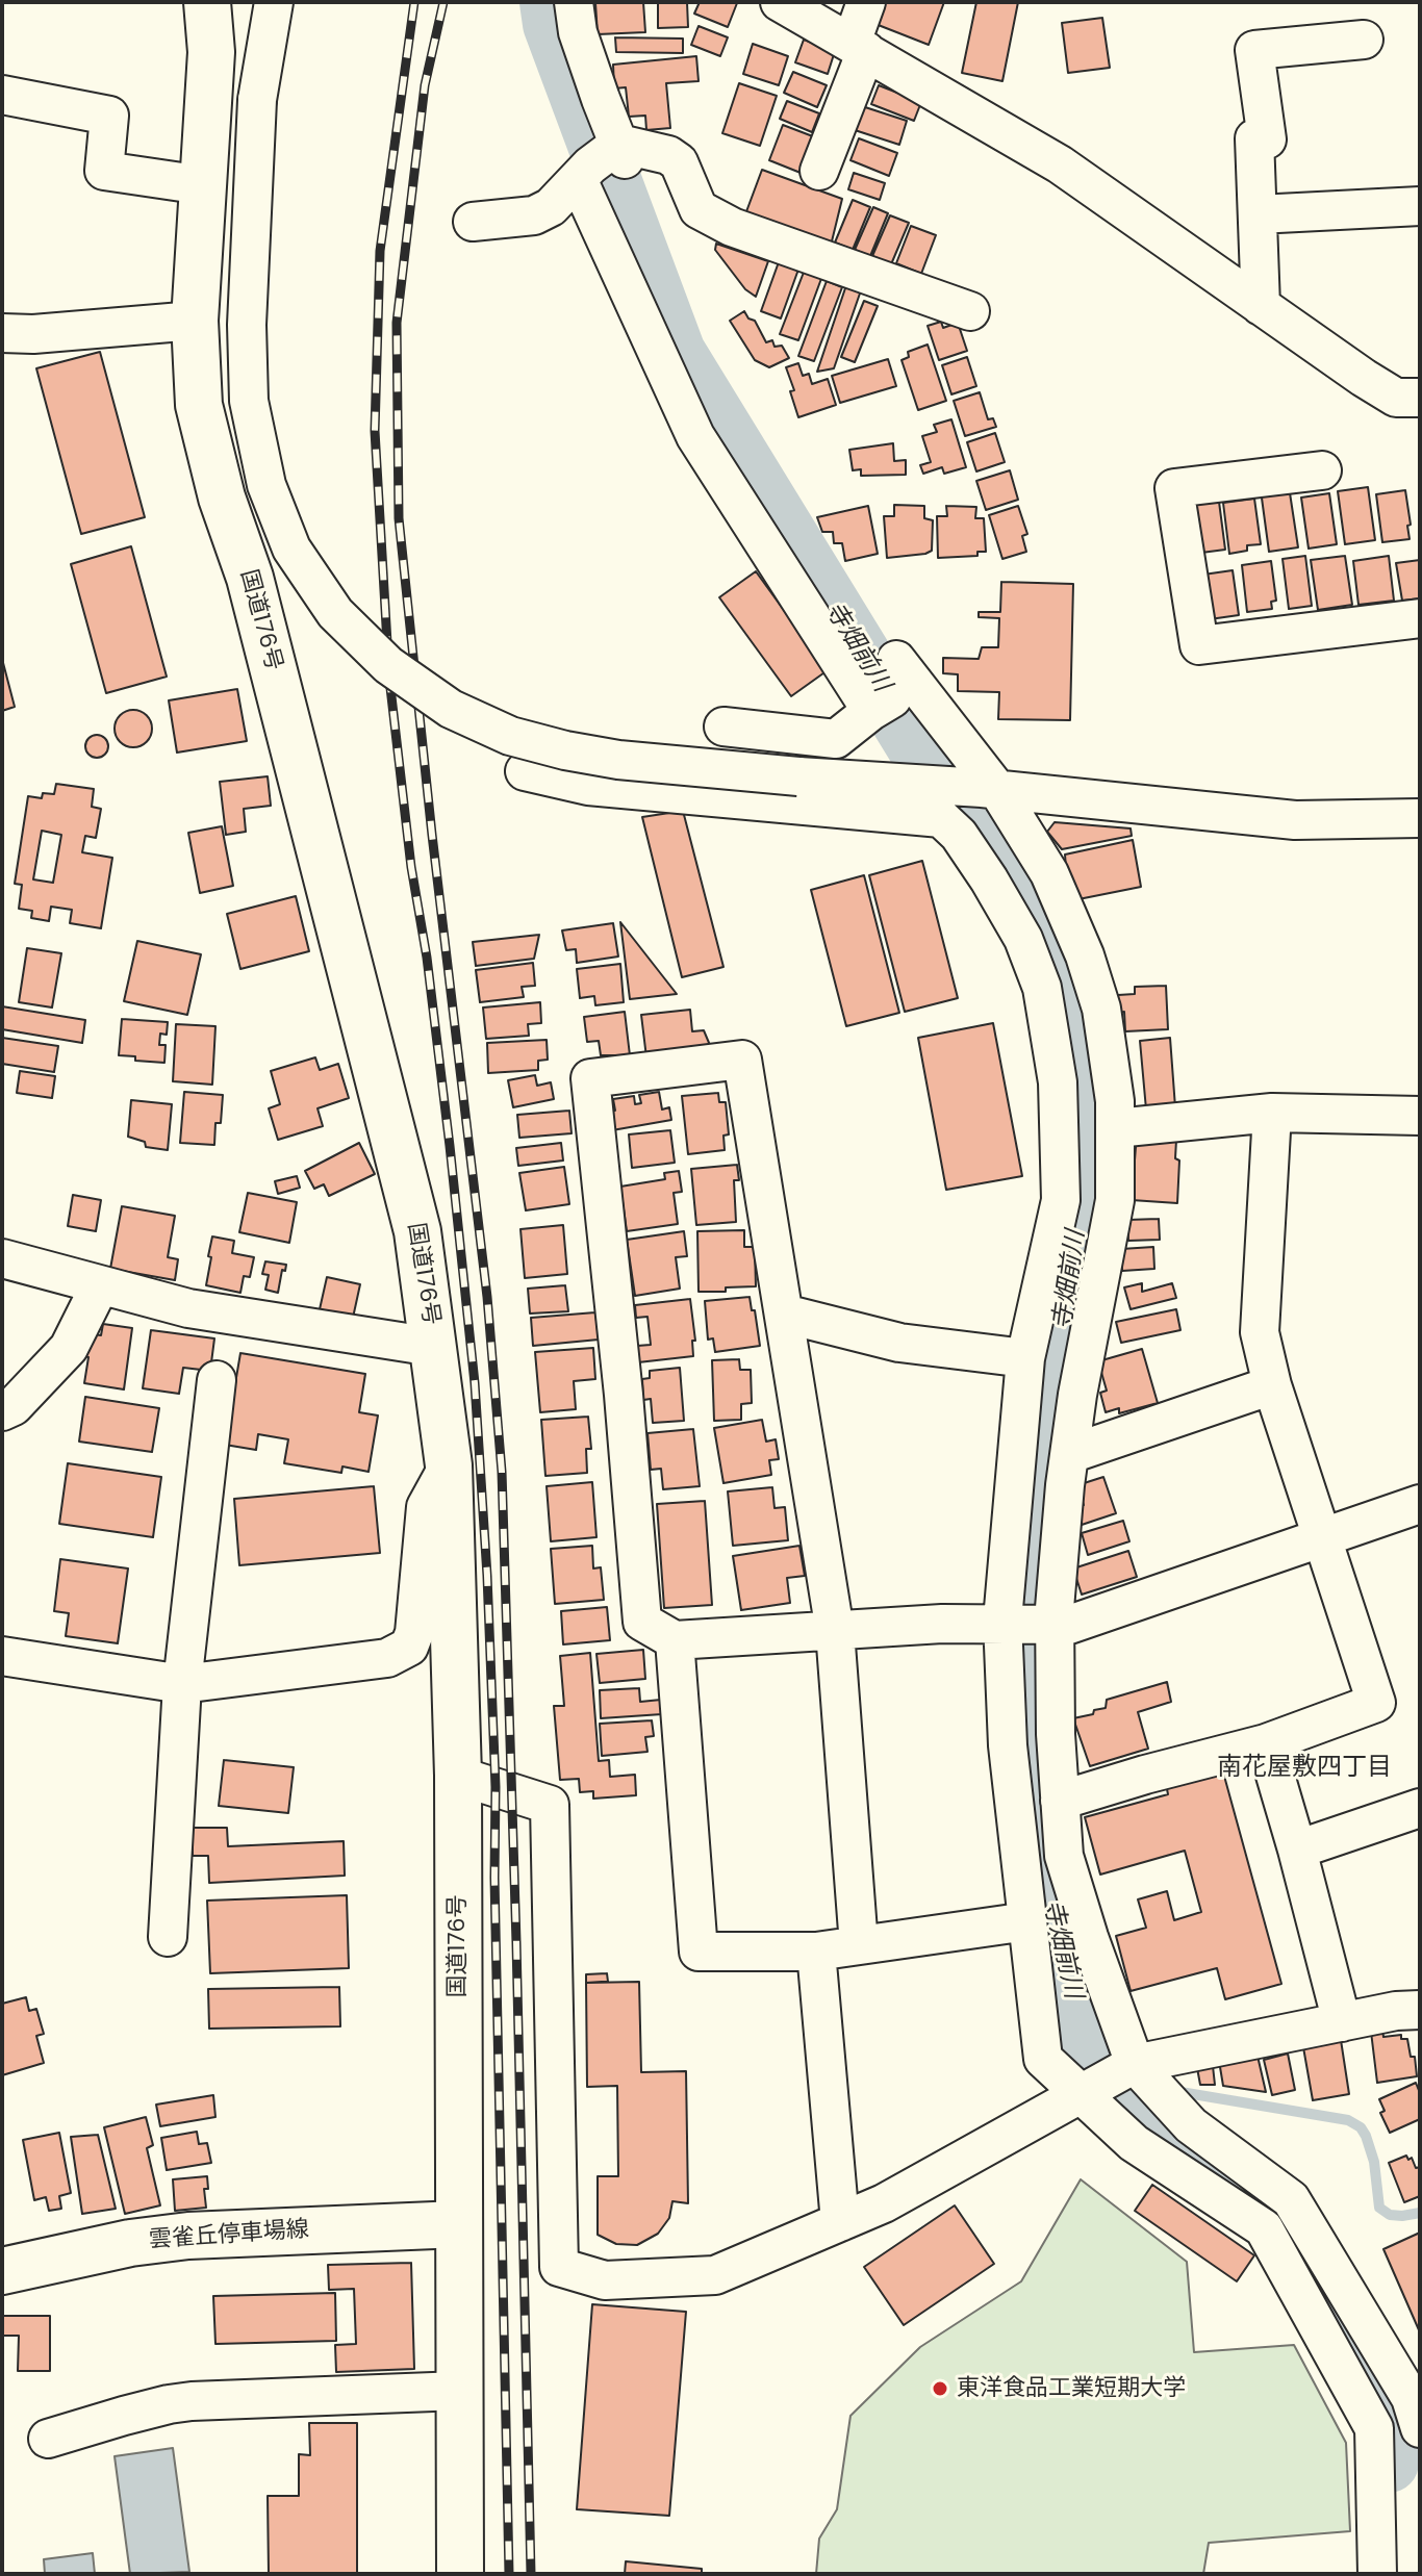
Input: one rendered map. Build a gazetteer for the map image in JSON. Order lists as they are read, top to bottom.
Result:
{
  "streets": {
    "main road": ["国道176号", "雲雀丘停車場線"]
  },
  "crossings": [
    ["国道176号", "雲雀丘停車場線"]
  ],
  "districts": ["南花屋敷四丁目"],
  "water": ["寺畑前川"],
  "places": ["東洋食品工業短期大学"]
}
